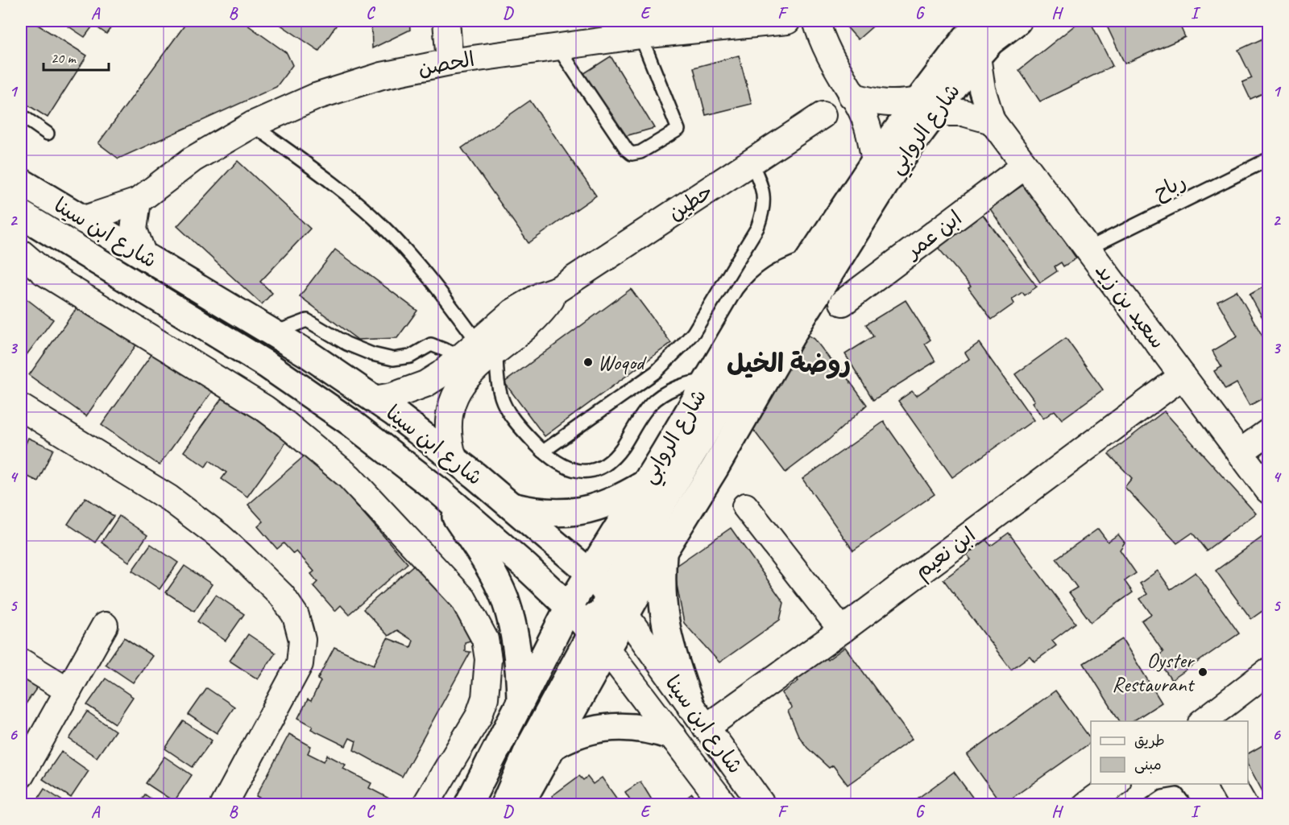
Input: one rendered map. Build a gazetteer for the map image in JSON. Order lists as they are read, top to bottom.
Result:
{
  "streets": {
    "street": [
      "الحصن",
      "شارع الروابي",
      "حطين",
      "شارع ابن سينا",
      "ابن عمر",
      "سعيد بن زيد",
      "ابن نعيم"
    ],
    "lane": ["رباح"]
  },
  "crossings": [
    ["الحصن", "شارع ابن سينا"],
    ["شارع الروابي", "شارع ابن سينا"],
    ["شارع الروابي", "سعيد بن زيد"],
    ["رباح", "سعيد بن زيد"],
    ["حطين", "شارع ابن سينا"],
    ["شارع ابن سينا", "ابن نعيم"],
    ["ابن عمر", "سعيد بن زيد"],
    ["سعيد بن زيد", "ابن نعيم"]
  ],
  "districts": ["روضة الخيل"],
  "places": ["Woqod", "Oyster Restaurant"],
  "legend": ["طريق", "مبنى"],
  "scale_bar": "20 m",
  "grid": {
    "columns": [
      "A",
      "B",
      "C",
      "D",
      "E",
      "F",
      "G",
      "H",
      "I"
    ],
    "rows": [
      "1",
      "2",
      "3",
      "4",
      "5",
      "6"
    ]
  }
}
